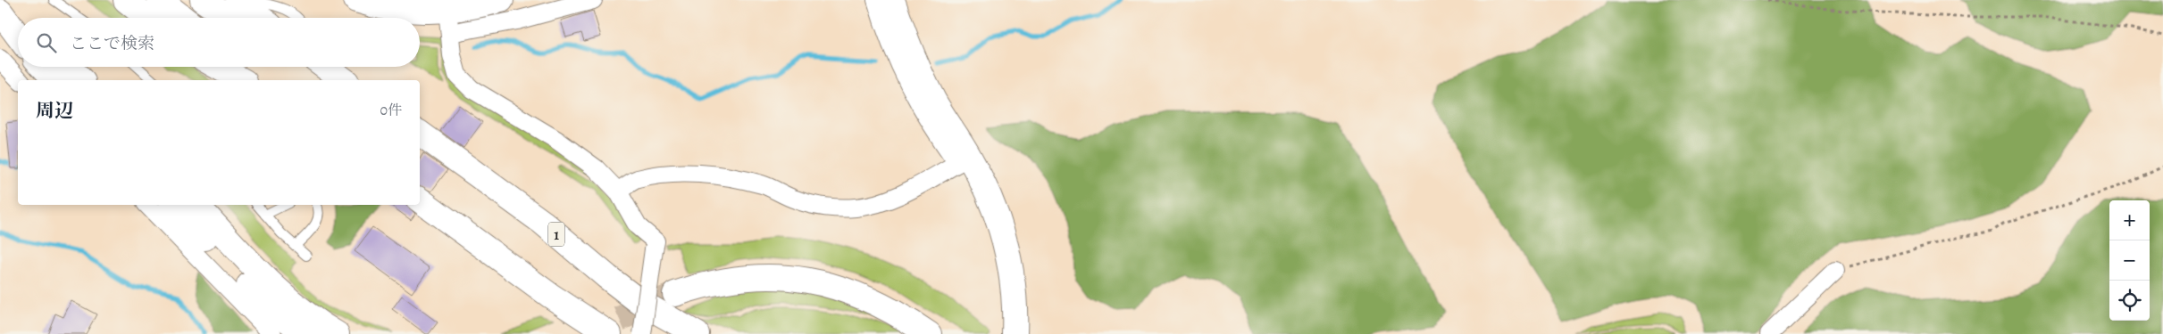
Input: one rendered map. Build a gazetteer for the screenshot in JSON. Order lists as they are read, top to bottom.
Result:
{
  "streets": {
    "main road": ["1"]
  },
  "page": {
    "search": "ここで検索",
    "heading": ["周辺", "0件"],
    "map_buttons": ["+", "−"]
  }
}
